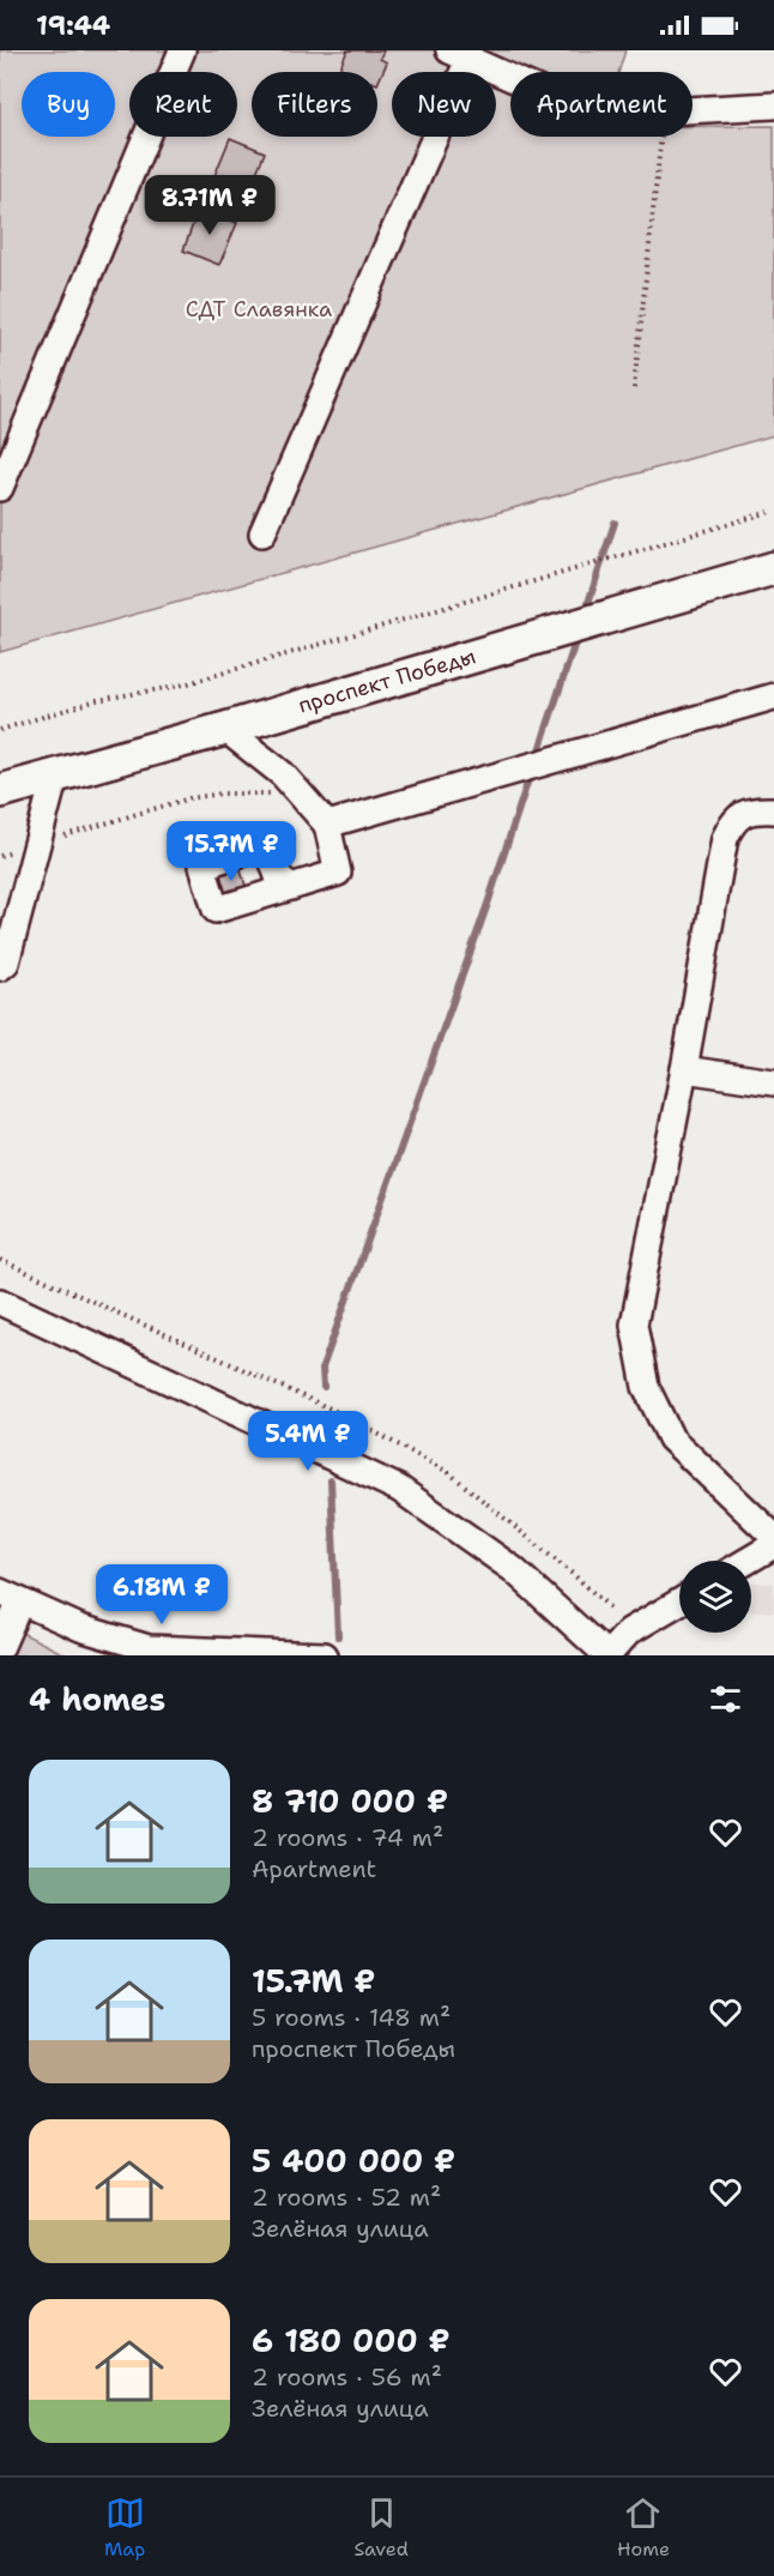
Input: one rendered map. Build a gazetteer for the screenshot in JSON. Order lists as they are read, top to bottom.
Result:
{
  "streets": {
    "main road": ["проспект Победы"]
  },
  "parks": ["СДТ Славянка"],
  "page": {
    "status": "19:44",
    "chip": [
      "Buy",
      "Rent",
      "Filters",
      "New",
      "Apartment"
    ],
    "price": [
      "8.71M ₽",
      "15.7M ₽",
      "5.4M ₽",
      "6.18M ₽"
    ],
    "heading": "4 homes",
    "list": [
      {
        "name": "8 710 000 ₽",
        "note": "2 rooms · 74 m² · Apartment"
      },
      {
        "name": "15.7M ₽",
        "note": "5 rooms · 148 m² · проспект Победы"
      },
      {
        "name": "5 400 000 ₽",
        "note": "2 rooms · 52 m² · Зелёная улица"
      },
      {
        "name": "6 180 000 ₽",
        "note": "2 rooms · 56 m² · Зелёная улица"
      }
    ],
    "tabs": ["Map", "Saved", "Home"]
  }
}
